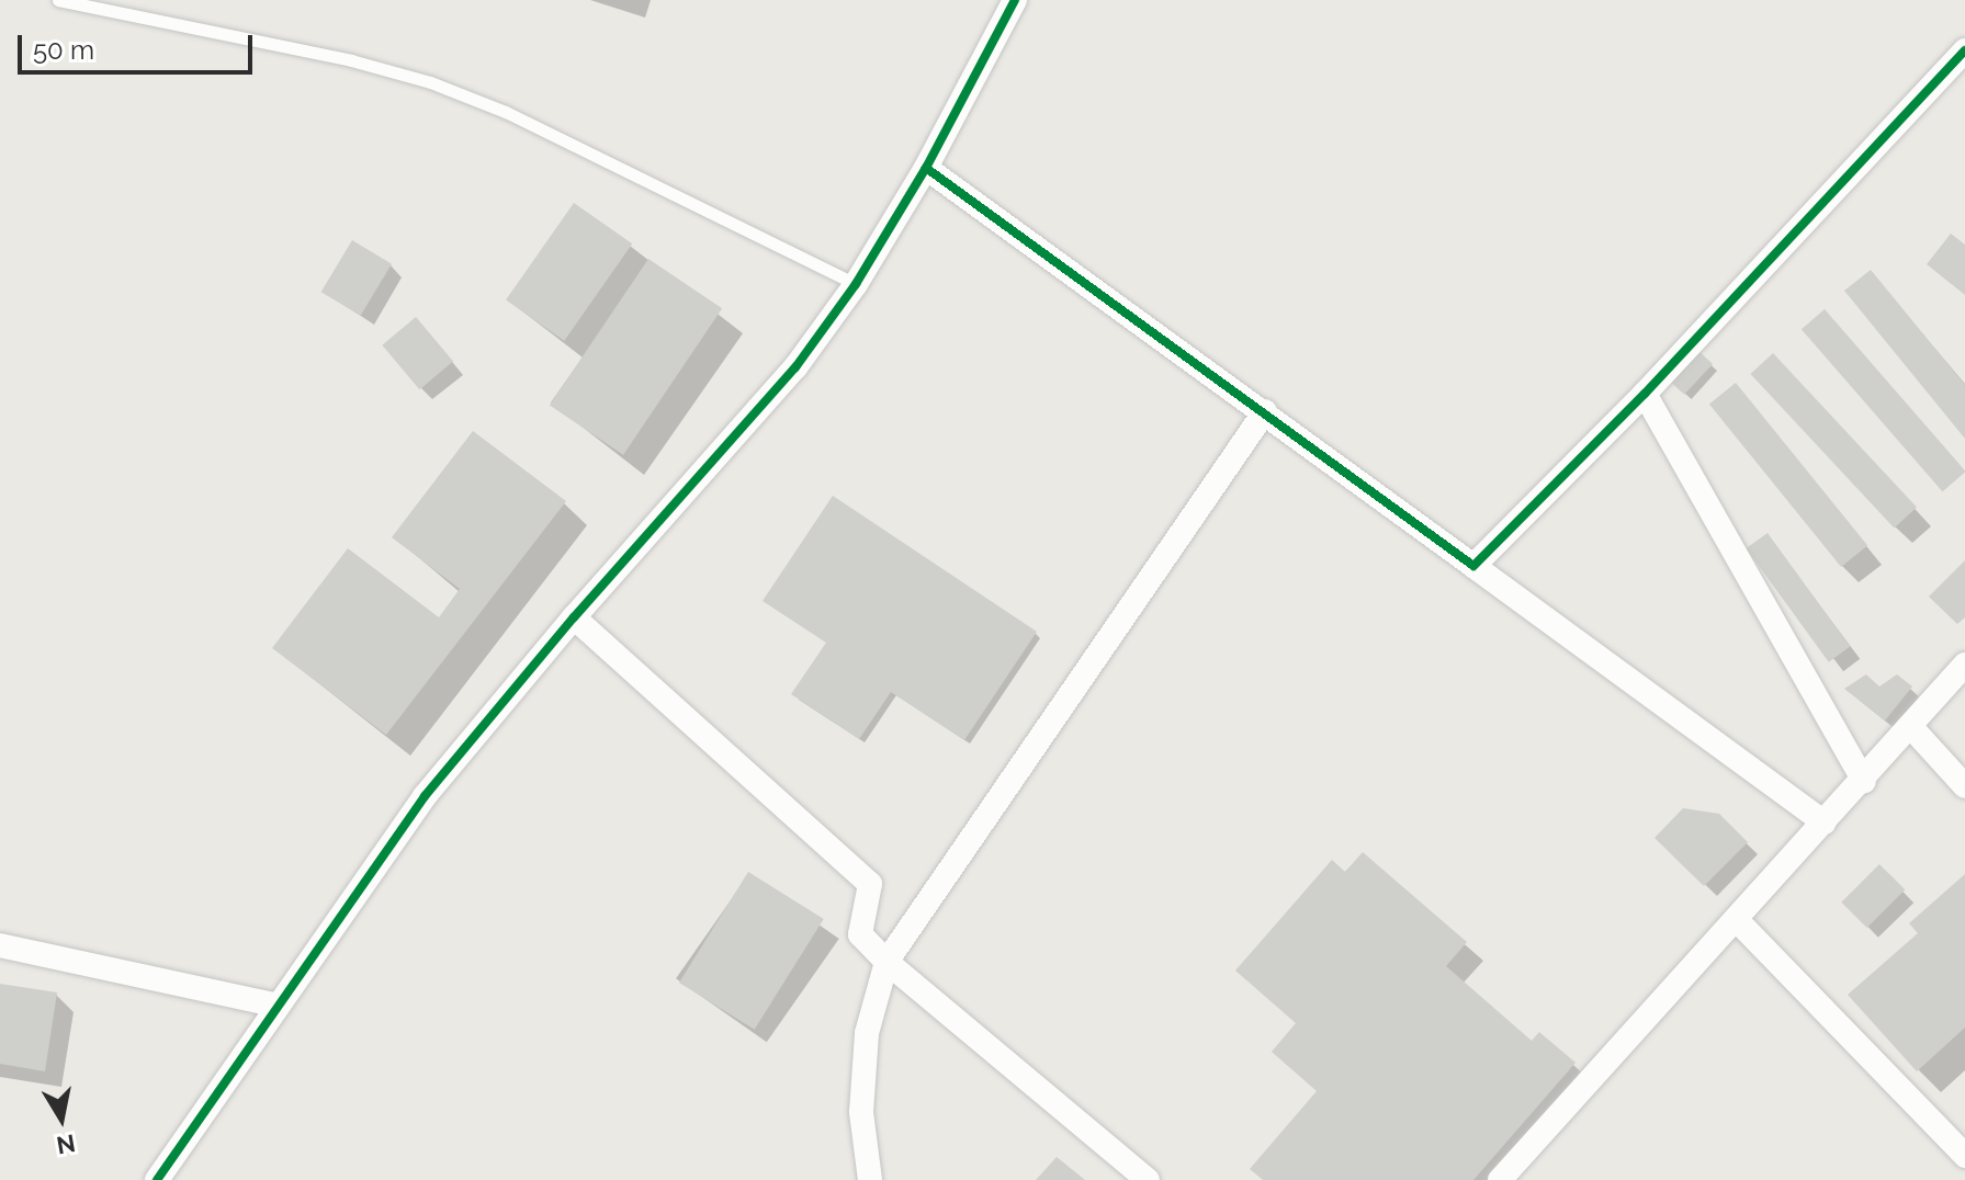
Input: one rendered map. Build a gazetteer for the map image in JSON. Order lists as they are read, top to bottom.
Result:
{
  "scale_bar": "50 m",
  "north": "bottom"
}
